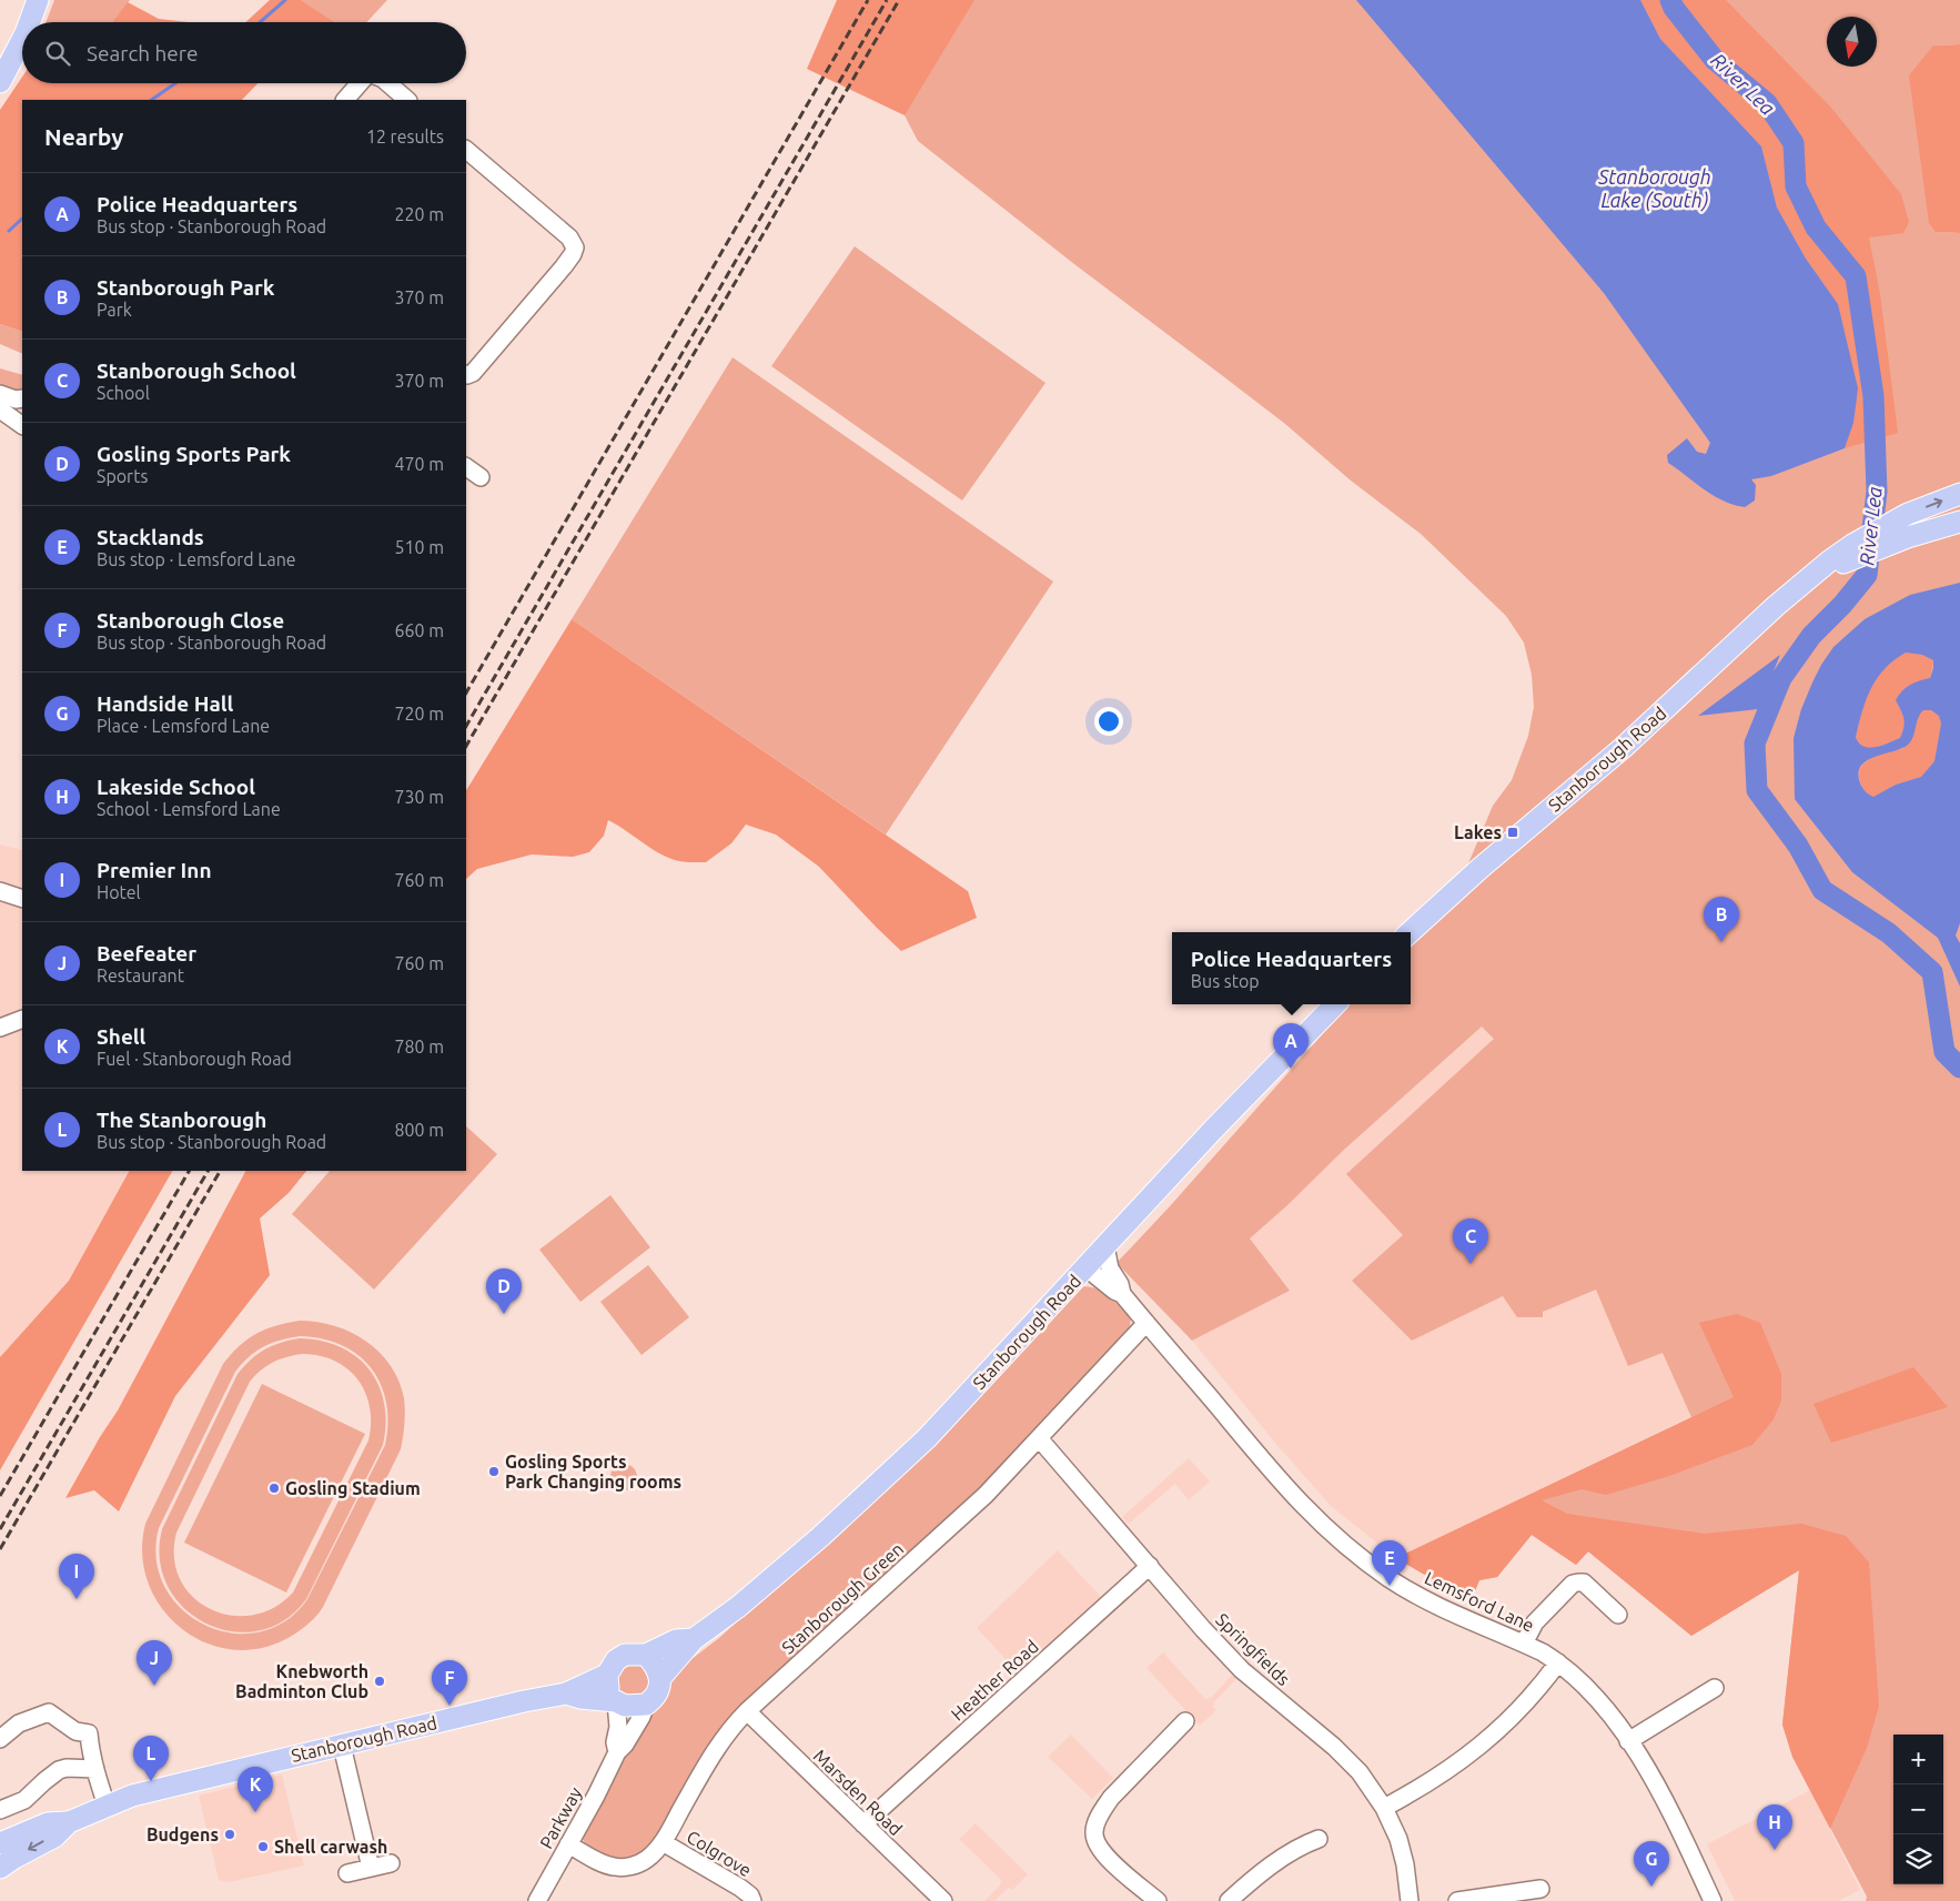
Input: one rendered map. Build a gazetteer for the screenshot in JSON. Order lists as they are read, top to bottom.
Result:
{
  "streets": {
    "main road": ["Stanborough Road"],
    "street": [
      "Stanborough Green",
      "Lemsford Lane",
      "Springfields",
      "Heather Road",
      "Marsden Road",
      "Parkway",
      "Colgrove"
    ]
  },
  "crossings": [
    ["Stanborough Road", "Lemsford Lane"],
    ["Stanborough Road", "Parkway"],
    ["Stanborough Green", "Lemsford Lane"],
    ["Stanborough Green", "Springfields"],
    ["Stanborough Green", "Marsden Road"],
    ["Stanborough Green", "Parkway"],
    ["Stanborough Green", "Colgrove"],
    ["Springfields", "Heather Road"],
    ["Heather Road", "Marsden Road"]
  ],
  "water": ["River Lea", "Stanborough Lake (South)"],
  "places": {
    "transit": ["Lakes"],
    "other": [
      "Gosling Sports Park Changing rooms",
      "Gosling Stadium",
      "Knebworth Badminton Club",
      "Budgens",
      "Shell carwash"
    ]
  },
  "north": "bottom",
  "page": {
    "search": "Search here",
    "heading": ["Nearby", "12 results"],
    "list": [
      {
        "mark": "A",
        "name": "Police Headquarters",
        "note": "Bus stop · Stanborough Road",
        "value": "220 m"
      },
      {
        "mark": "B",
        "name": "Stanborough Park",
        "note": "Park",
        "value": "370 m"
      },
      {
        "mark": "C",
        "name": "Stanborough School",
        "note": "School",
        "value": "370 m"
      },
      {
        "mark": "D",
        "name": "Gosling Sports Park",
        "note": "Sports",
        "value": "470 m"
      },
      {
        "mark": "E",
        "name": "Stacklands",
        "note": "Bus stop · Lemsford Lane",
        "value": "510 m"
      },
      {
        "mark": "F",
        "name": "Stanborough Close",
        "note": "Bus stop · Stanborough Road",
        "value": "660 m"
      },
      {
        "mark": "G",
        "name": "Handside Hall",
        "note": "Place · Lemsford Lane",
        "value": "720 m"
      },
      {
        "mark": "H",
        "name": "Lakeside School",
        "note": "School · Lemsford Lane",
        "value": "730 m"
      },
      {
        "mark": "I",
        "name": "Premier Inn",
        "note": "Hotel",
        "value": "760 m"
      },
      {
        "mark": "J",
        "name": "Beefeater",
        "note": "Restaurant",
        "value": "760 m"
      },
      {
        "mark": "K",
        "name": "Shell",
        "note": "Fuel · Stanborough Road",
        "value": "780 m"
      },
      {
        "mark": "L",
        "name": "The Stanborough",
        "note": "Bus stop · Stanborough Road",
        "value": "800 m"
      }
    ],
    "pins": [
      "B",
      "A",
      "C",
      "D",
      "E",
      "I",
      "J",
      "F",
      "L",
      "K",
      "H",
      "G"
    ],
    "popup": ["Police Headquarters", "Bus stop"],
    "map_buttons": ["+", "−"]
  }
}
